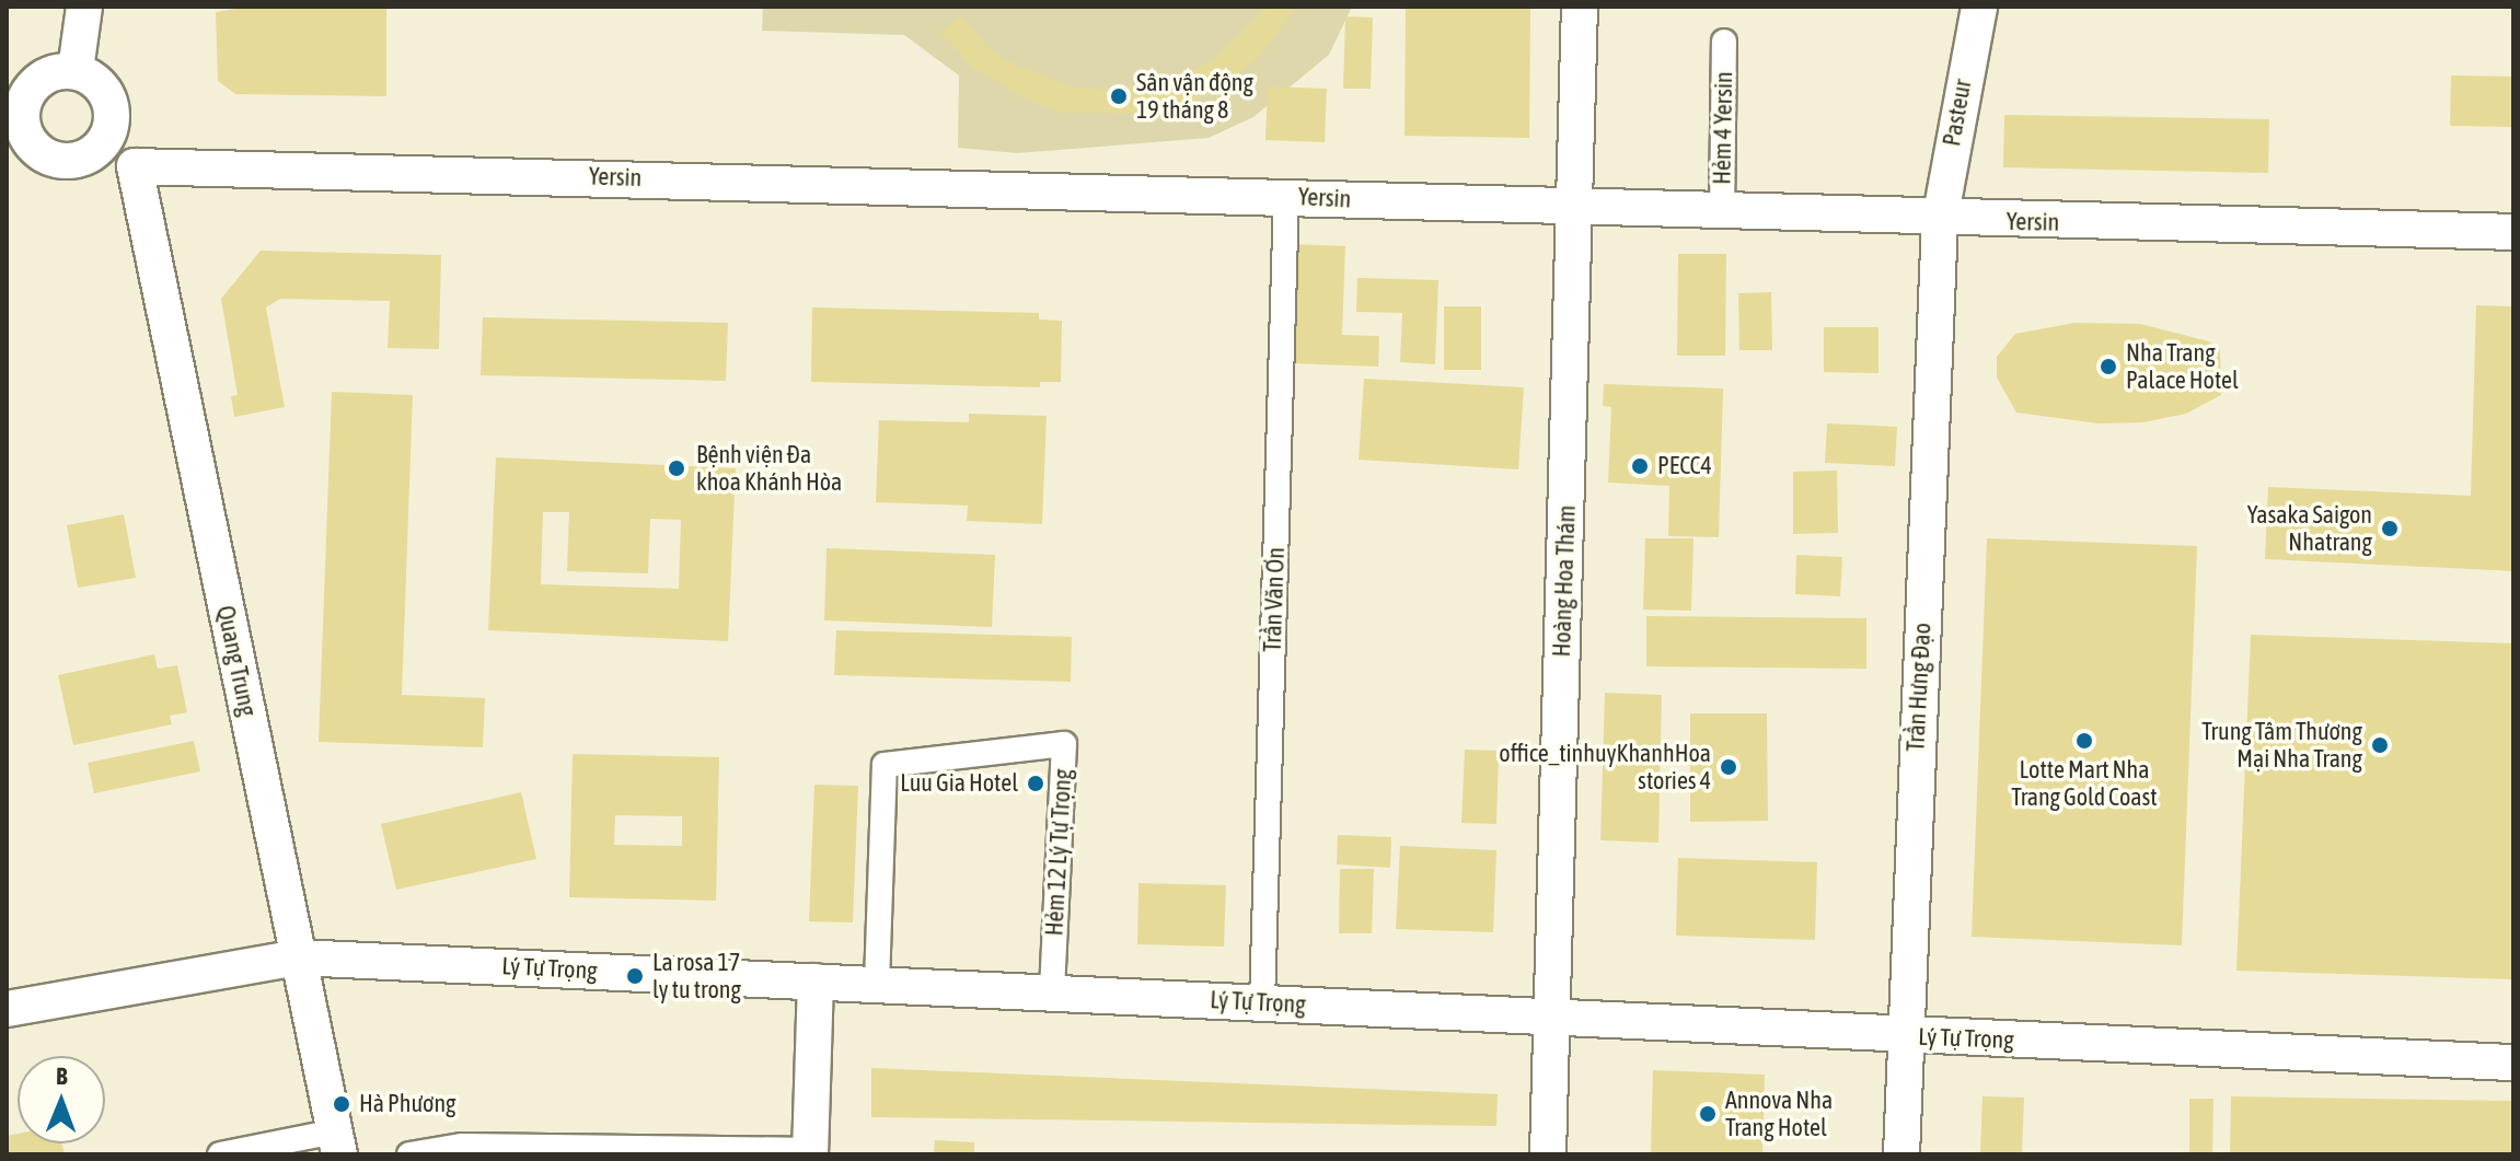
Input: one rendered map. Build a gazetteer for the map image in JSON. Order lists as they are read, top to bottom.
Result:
{
  "streets": {
    "street": [
      "Pasteur",
      "Hẻm 4 Yersin",
      "Yersin",
      "Hoàng Hoa Thám",
      "Trần Văn Ơn",
      "Quang Trung",
      "Trần Hưng Đạo",
      "Hẻm 12 Lý Tự Trọng",
      "Lý Tự Trọng"
    ]
  },
  "crossings": [
    ["Pasteur", "Yersin"],
    ["Pasteur", "Trần Hưng Đạo"],
    ["Hẻm 4 Yersin", "Yersin"],
    ["Yersin", "Hoàng Hoa Thám"],
    ["Yersin", "Trần Văn Ơn"],
    ["Yersin", "Quang Trung"],
    ["Yersin", "Trần Hưng Đạo"],
    ["Hoàng Hoa Thám", "Lý Tự Trọng"],
    ["Trần Văn Ơn", "Lý Tự Trọng"],
    ["Quang Trung", "Lý Tự Trọng"],
    ["Trần Hưng Đạo", "Lý Tự Trọng"],
    ["Hẻm 12 Lý Tự Trọng", "Lý Tự Trọng"]
  ],
  "places": [
    "Sân vận động 19 tháng 8",
    "Nha Trang Palace Hotel",
    "PECC4",
    "Bệnh viện Đa khoa Khánh Hòa",
    "Yasaka Saigon Nhatrang",
    "Lotte Mart Nha Trang Gold Coast",
    "Trung Tâm Thương Mại Nha Trang",
    "office_tinhuyKhanhHoa stories 4",
    "Luu Gia Hotel",
    "La rosa 17 ly tu trong",
    "Hà Phương",
    "Annova Nha Trang Hotel"
  ],
  "north": "top"
}
